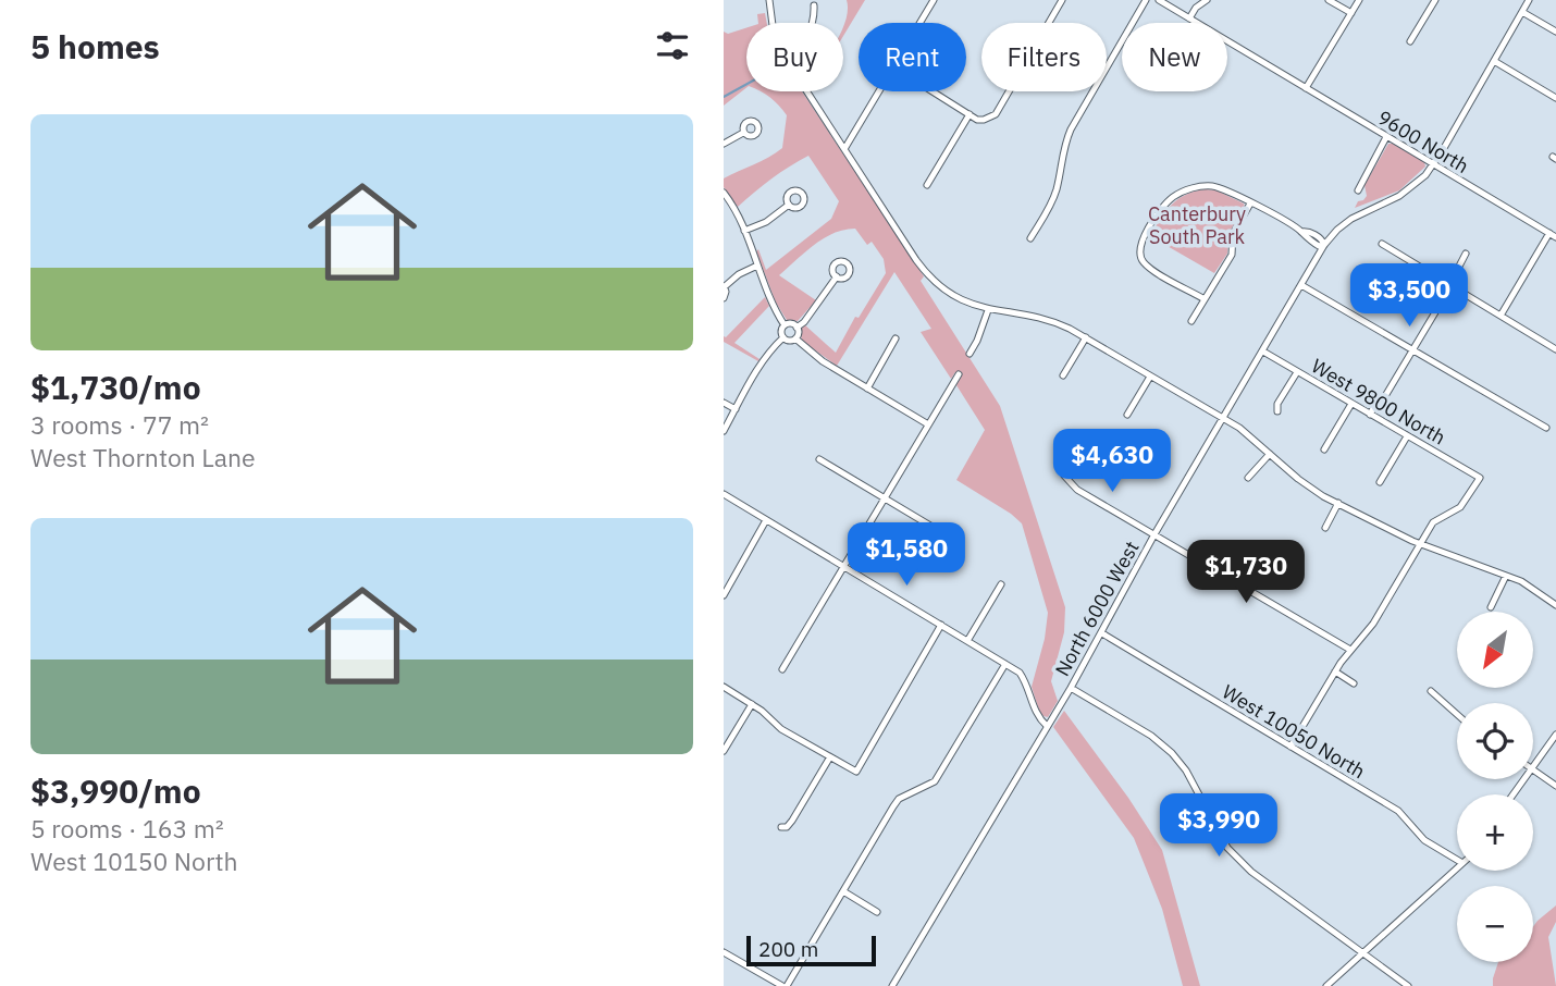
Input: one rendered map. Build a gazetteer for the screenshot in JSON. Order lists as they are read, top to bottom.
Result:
{
  "streets": {
    "street": [
      "9600 North",
      "West 9800 North",
      "North 6000 West",
      "West 10050 North"
    ]
  },
  "crossings": [
    ["9600 North", "North 6000 West"],
    ["West 9800 North", "North 6000 West"],
    ["North 6000 West", "West 10050 North"]
  ],
  "parks": ["Canterbury South Park"],
  "scale_bar": "200 m",
  "north": "bottom left",
  "page": {
    "heading": "5 homes",
    "chip": [
      "Buy",
      "Rent",
      "Filters",
      "New"
    ],
    "list": [
      {
        "name": "$1,730/mo",
        "note": "3 rooms · 77 m² · West Thornton Lane"
      },
      {
        "name": "$3,990/mo",
        "note": "5 rooms · 163 m² · West 10150 North"
      }
    ],
    "price": [
      "$3,500",
      "$4,630",
      "$1,580",
      "$1,730",
      "$3,990"
    ],
    "map_buttons": ["+", "−"],
    "scale": "200 m"
  }
}
